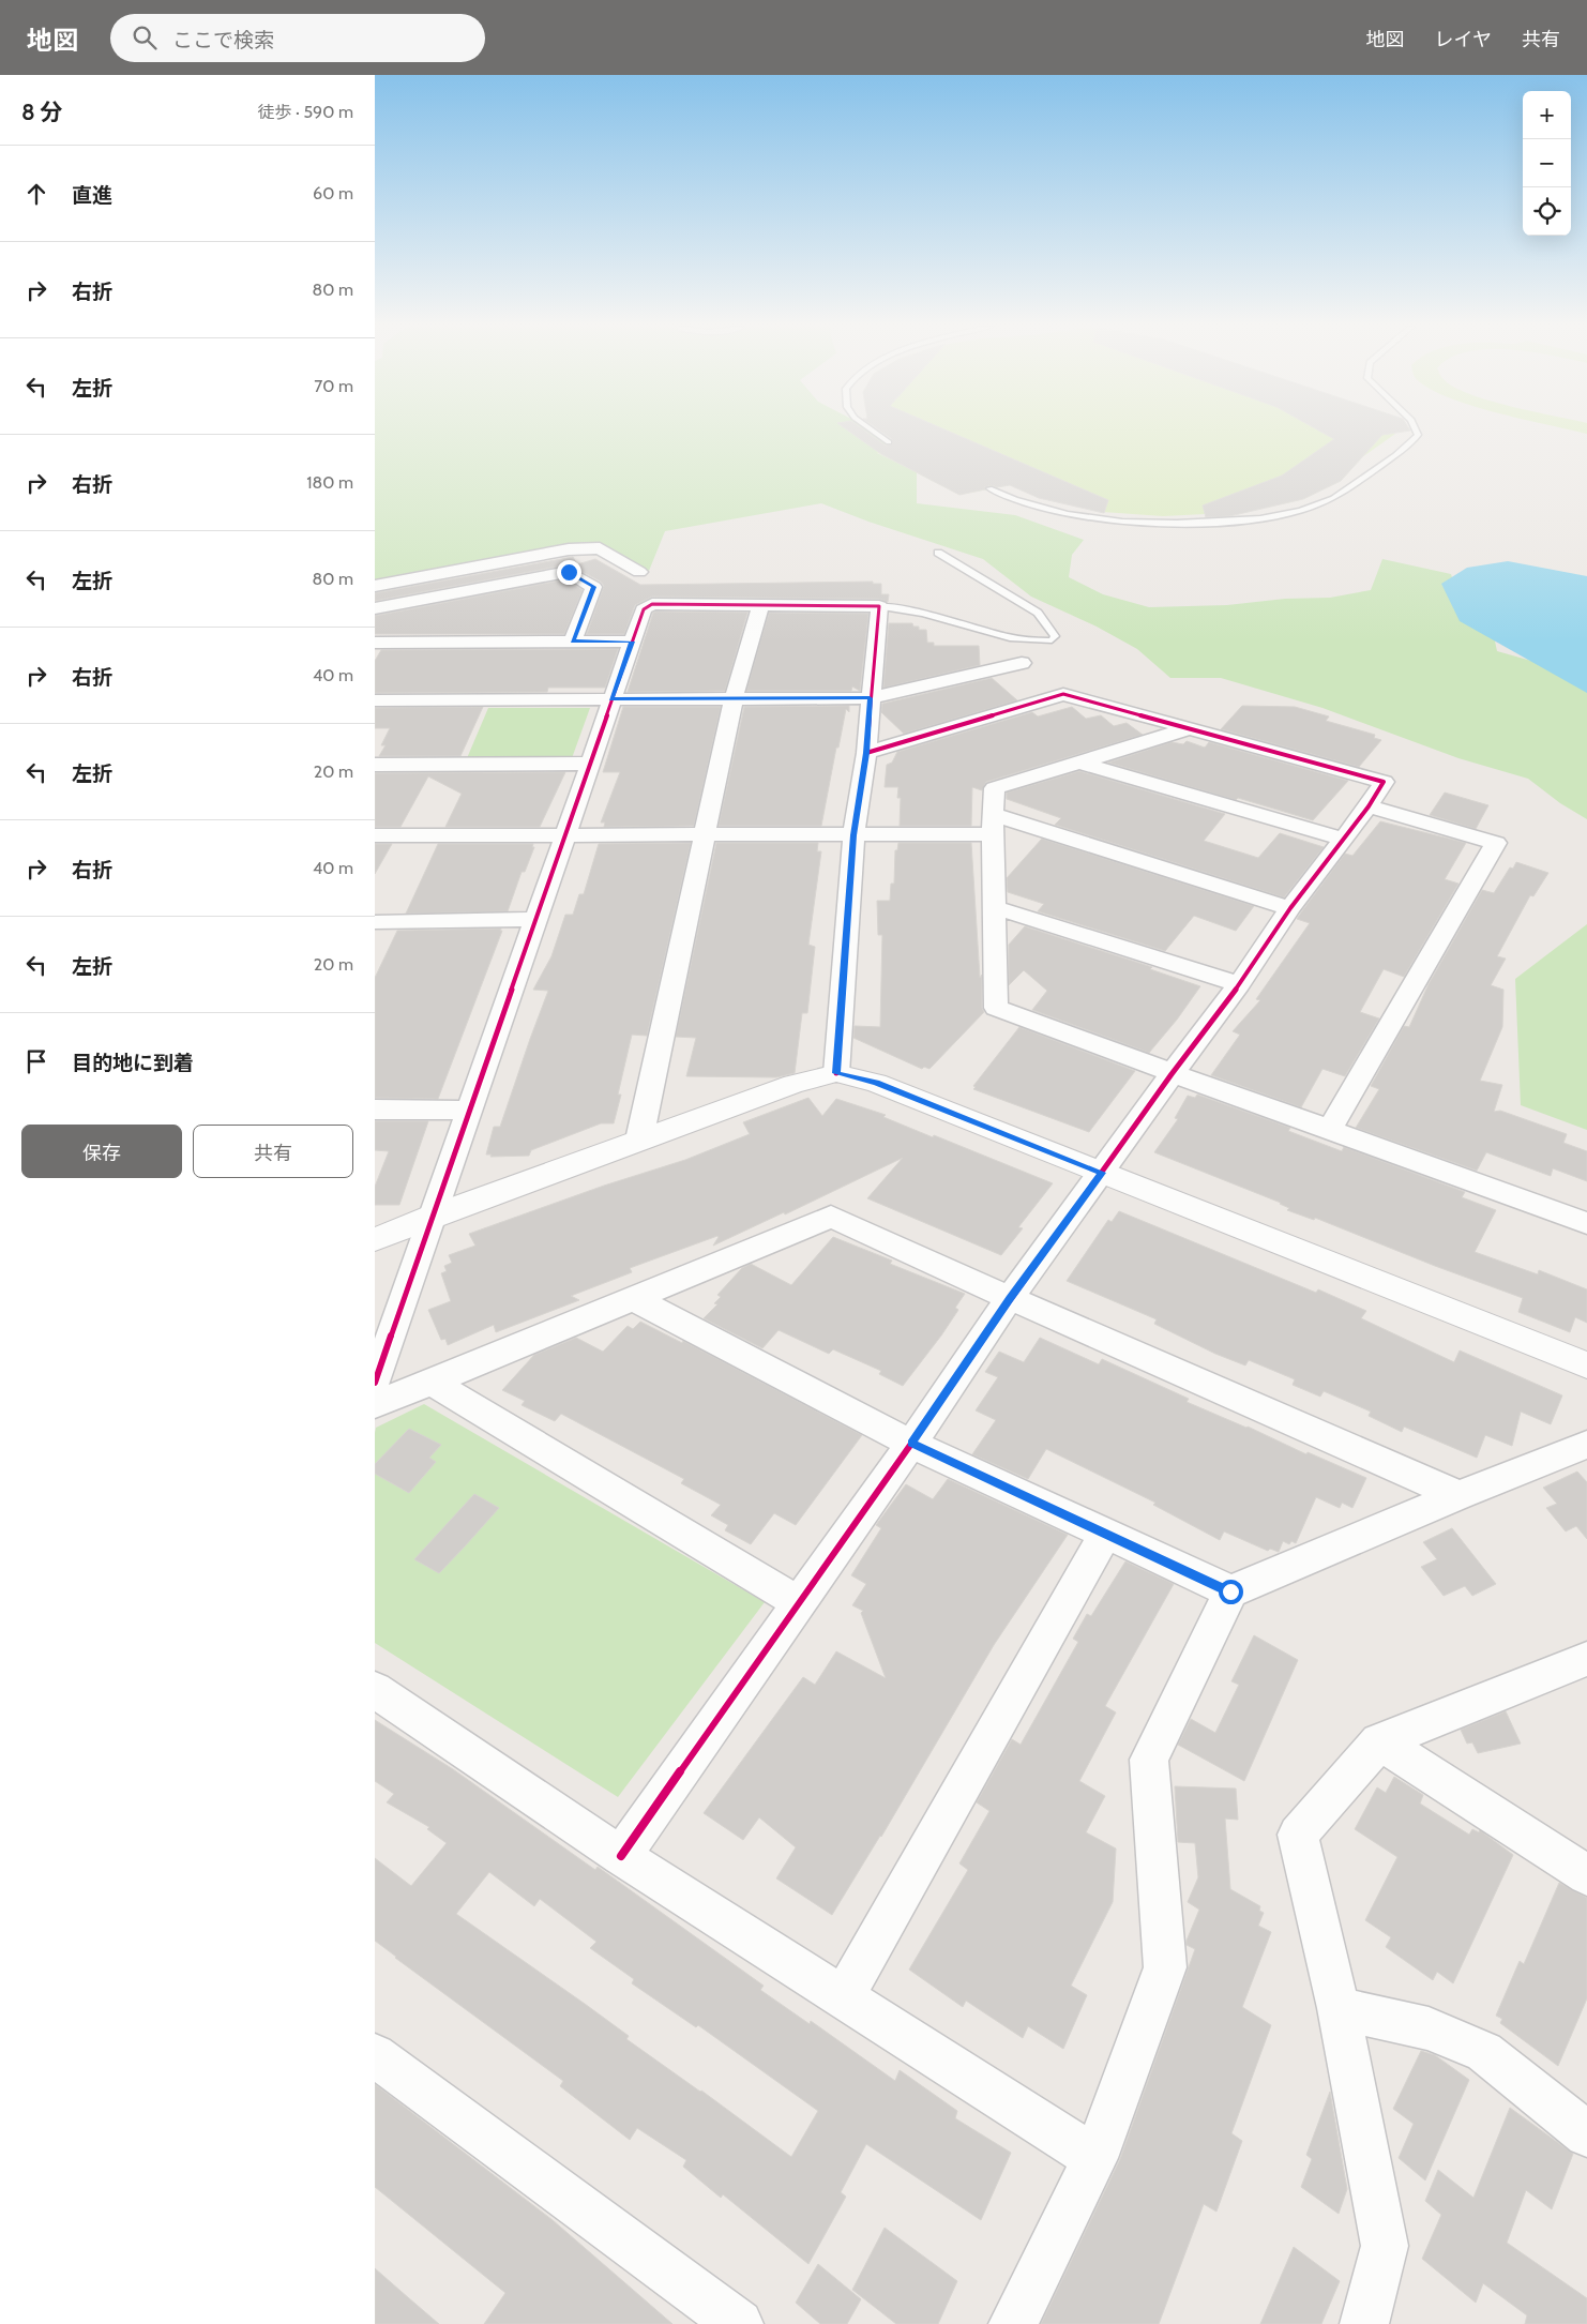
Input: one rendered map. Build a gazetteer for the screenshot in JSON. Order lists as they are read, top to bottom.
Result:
{
  "page": {
    "header": "地図",
    "search": "ここで検索",
    "nav": ["地図", "レイヤ", "共有"],
    "heading": ["8 分", "徒歩 · 590 m"],
    "map_buttons": ["+", "−"],
    "list": [
      ["直進", "60 m"],
      ["右折", "80 m"],
      ["左折", "70 m"],
      ["右折", "180 m"],
      ["左折", "80 m"],
      ["右折", "40 m"],
      ["左折", "20 m"],
      ["右折", "40 m"],
      ["左折", "20 m"],
      "目的地に到着"
    ],
    "buttons": ["保存", "共有"]
  }
}
